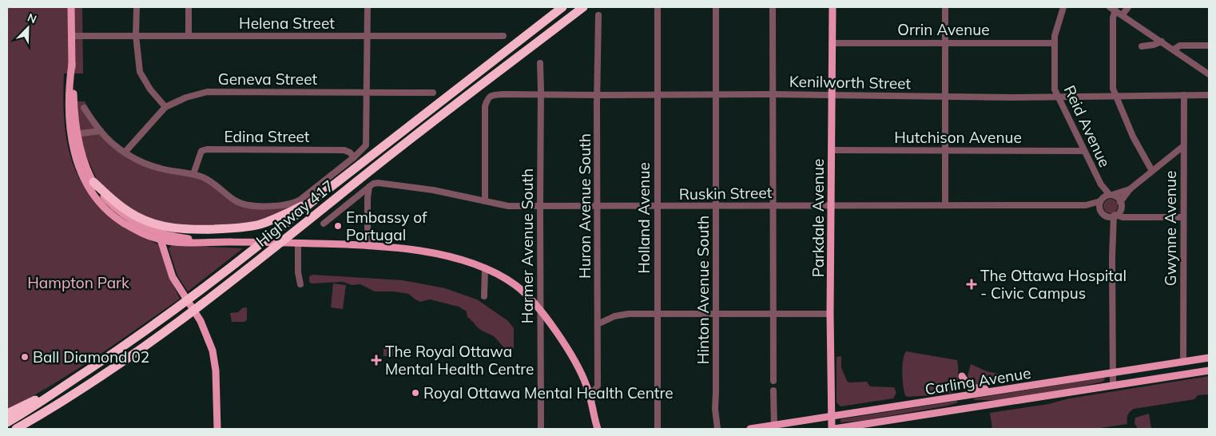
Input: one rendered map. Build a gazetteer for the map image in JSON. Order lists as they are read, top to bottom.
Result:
{
  "streets": {
    "highway": ["Highway 417"],
    "main road": ["Parkdale Avenue", "Carling Avenue"],
    "street": [
      "Helena Street",
      "Orrin Avenue",
      "Geneva Street",
      "Kenilworth Street",
      "Reid Avenue",
      "Edina Street",
      "Hutchison Avenue",
      "Ruskin Street",
      "Huron Avenue South",
      "Holland Avenue",
      "Gwynne Avenue",
      "Harmer Avenue South",
      "Hinton Avenue South"
    ]
  },
  "crossings": [
    ["Orrin Avenue", "Reid Avenue"],
    ["Orrin Avenue", "Parkdale Avenue"],
    ["Kenilworth Street", "Reid Avenue"],
    ["Kenilworth Street", "Ruskin Street"],
    ["Kenilworth Street", "Huron Avenue South"],
    ["Kenilworth Street", "Holland Avenue"],
    ["Kenilworth Street", "Parkdale Avenue"],
    ["Kenilworth Street", "Gwynne Avenue"],
    ["Kenilworth Street", "Harmer Avenue South"],
    ["Kenilworth Street", "Hinton Avenue South"],
    ["Reid Avenue", "Hutchison Avenue"],
    ["Reid Avenue", "Ruskin Street"],
    ["Hutchison Avenue", "Parkdale Avenue"],
    ["Ruskin Street", "Huron Avenue South"],
    ["Ruskin Street", "Holland Avenue"],
    ["Ruskin Street", "Parkdale Avenue"],
    ["Ruskin Street", "Harmer Avenue South"],
    ["Ruskin Street", "Hinton Avenue South"],
    ["Parkdale Avenue", "Carling Avenue"],
    ["Gwynne Avenue", "Carling Avenue"]
  ],
  "parks": ["Hampton Park"],
  "places": {
    "other": ["Embassy of Portugal", "Ball Diamond 02", "Royal Ottawa Mental Health Centre"],
    "health": ["The Ottawa Hospital - Civic Campus", "The Royal Ottawa Mental Health Centre"]
  },
  "north": "top right"
}
